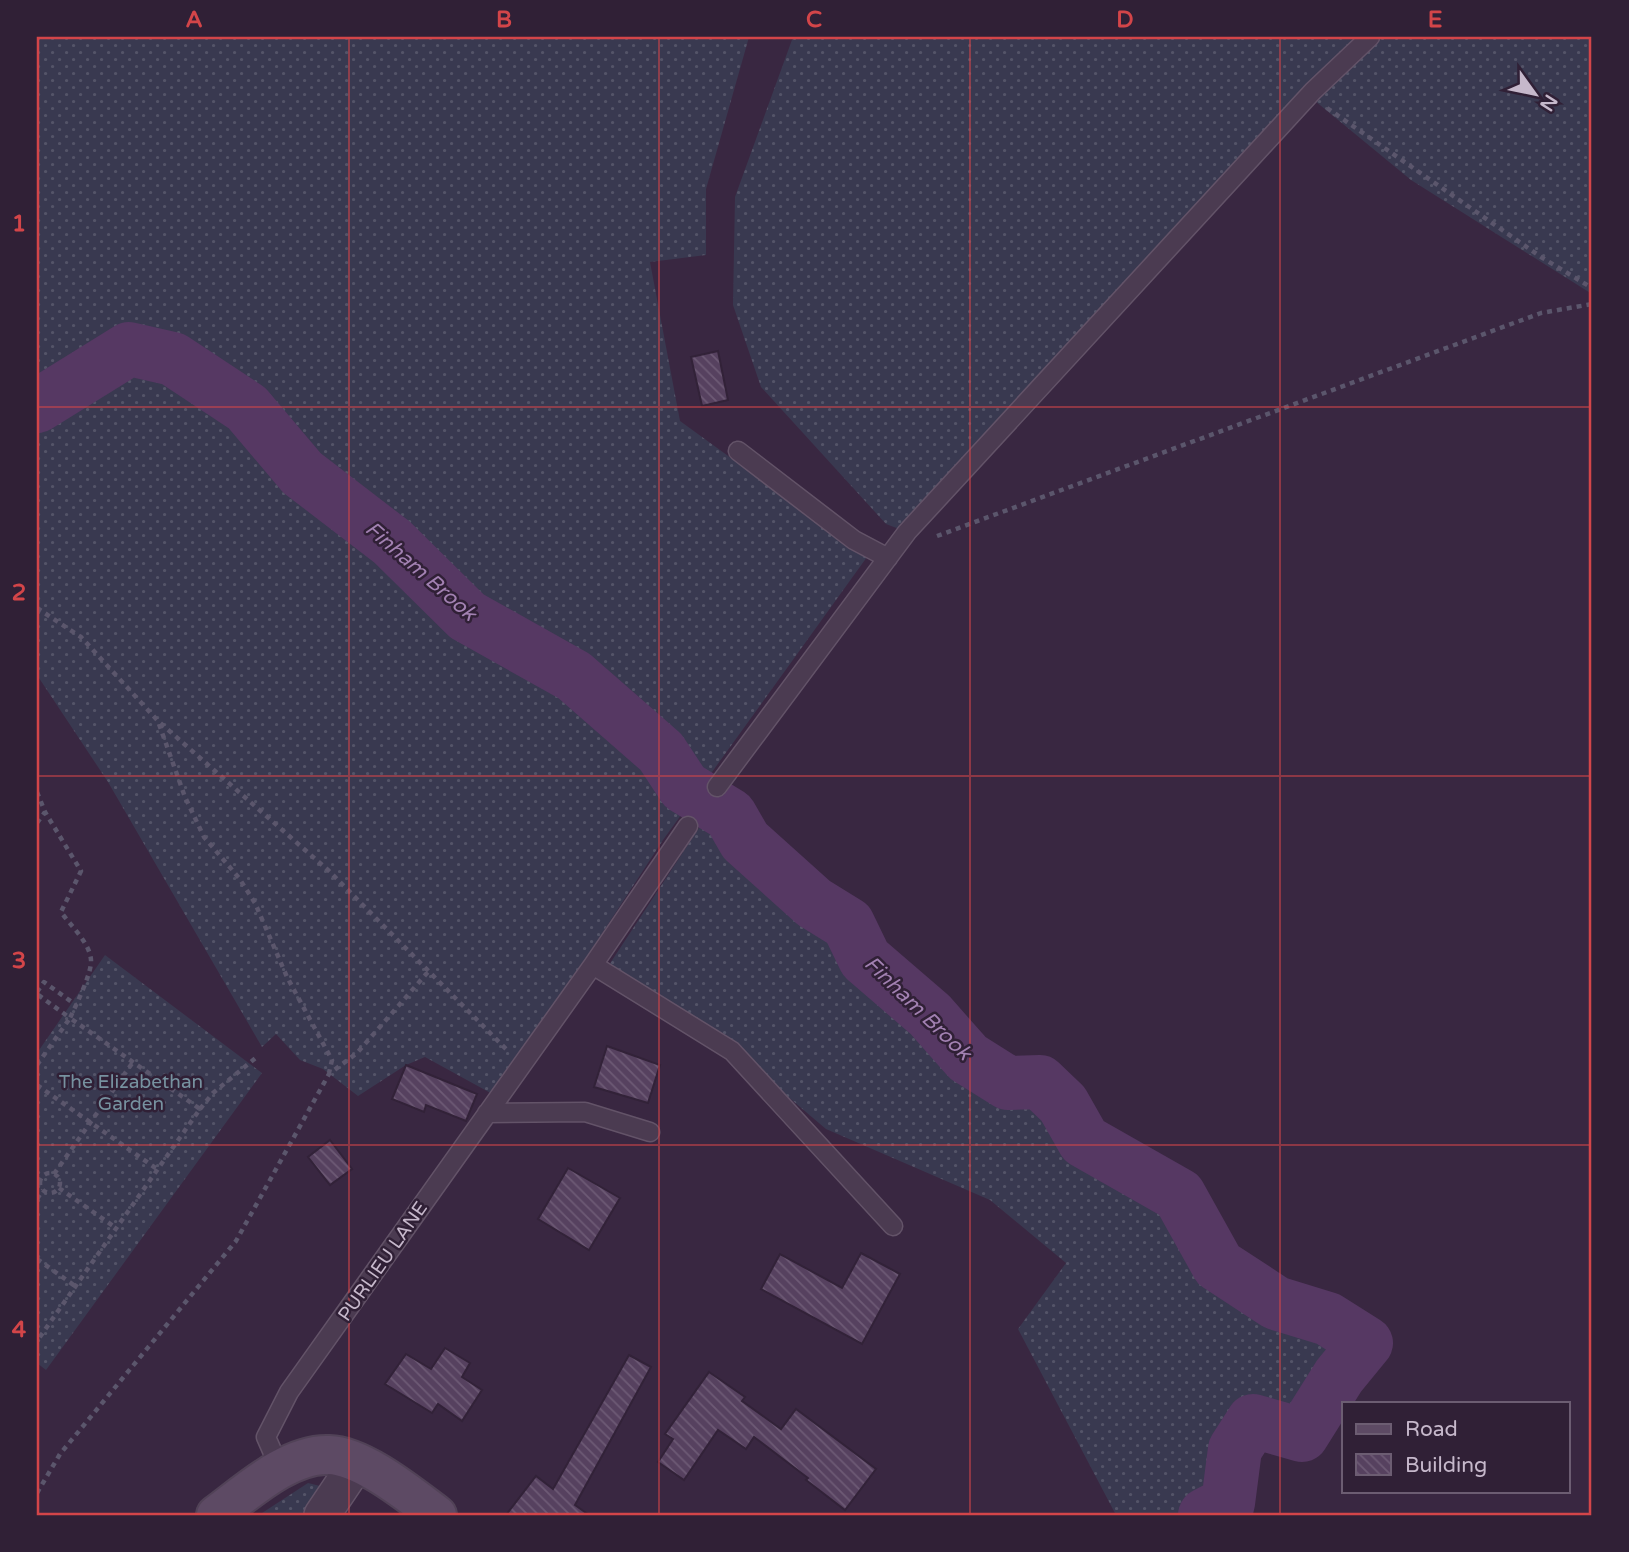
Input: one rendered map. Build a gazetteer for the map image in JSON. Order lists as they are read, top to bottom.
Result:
{
  "streets": {
    "lane": ["PURLIEU LANE"]
  },
  "water": ["Finham Brook"],
  "parks": ["The Elizabethan Garden"],
  "legend": ["Road", "Building"],
  "north": "bottom right",
  "grid": {
    "columns": [
      "A",
      "B",
      "C",
      "D",
      "E"
    ],
    "rows": [
      "1",
      "2",
      "3",
      "4"
    ]
  }
}
